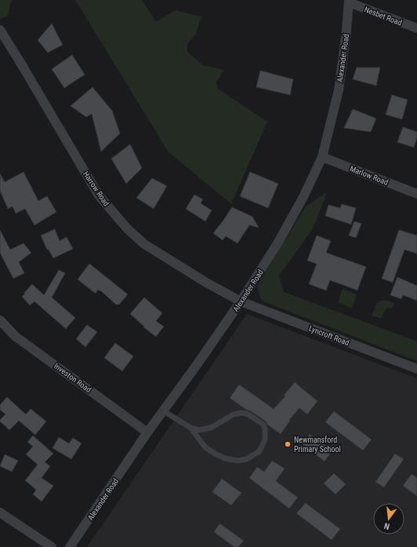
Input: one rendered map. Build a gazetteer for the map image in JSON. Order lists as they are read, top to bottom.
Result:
{
  "streets": {
    "street": [
      "Nesbet Road",
      "Alexander Road",
      "Marlow Road",
      "Harrow Road",
      "Lyncroft Road",
      "Investon Road"
    ]
  },
  "crossings": [
    ["Nesbet Road", "Alexander Road"],
    ["Alexander Road", "Marlow Road"],
    ["Alexander Road", "Harrow Road"],
    ["Alexander Road", "Lyncroft Road"],
    ["Alexander Road", "Investon Road"],
    ["Harrow Road", "Lyncroft Road"]
  ],
  "places": ["Newmansford Primary School"],
  "north": "bottom"
}
